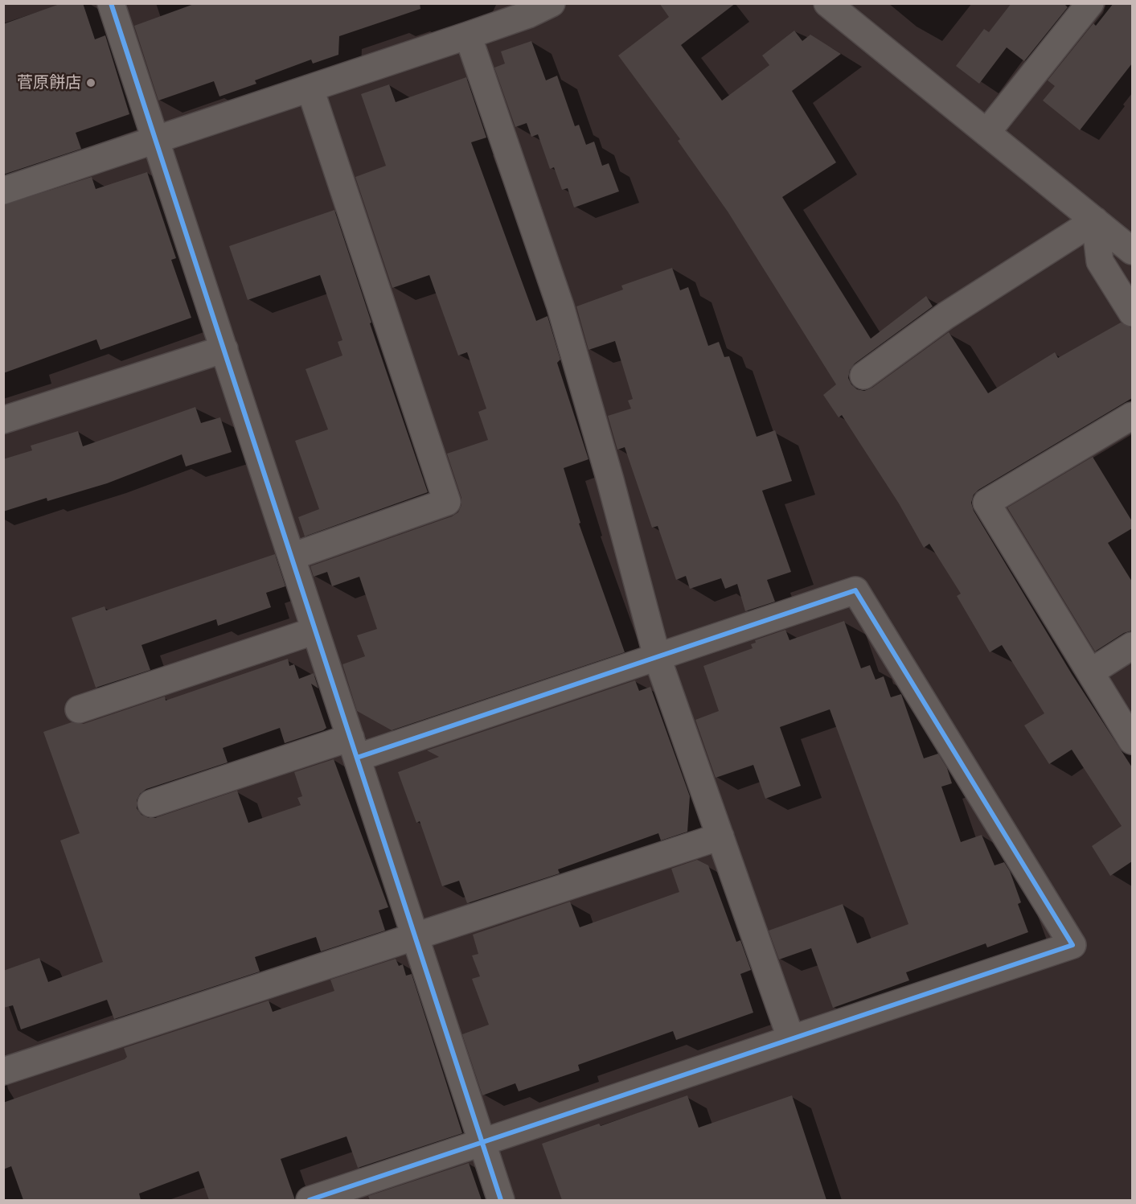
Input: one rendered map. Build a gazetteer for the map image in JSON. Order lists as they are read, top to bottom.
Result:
{
  "places": ["菅原餅店"]
}
